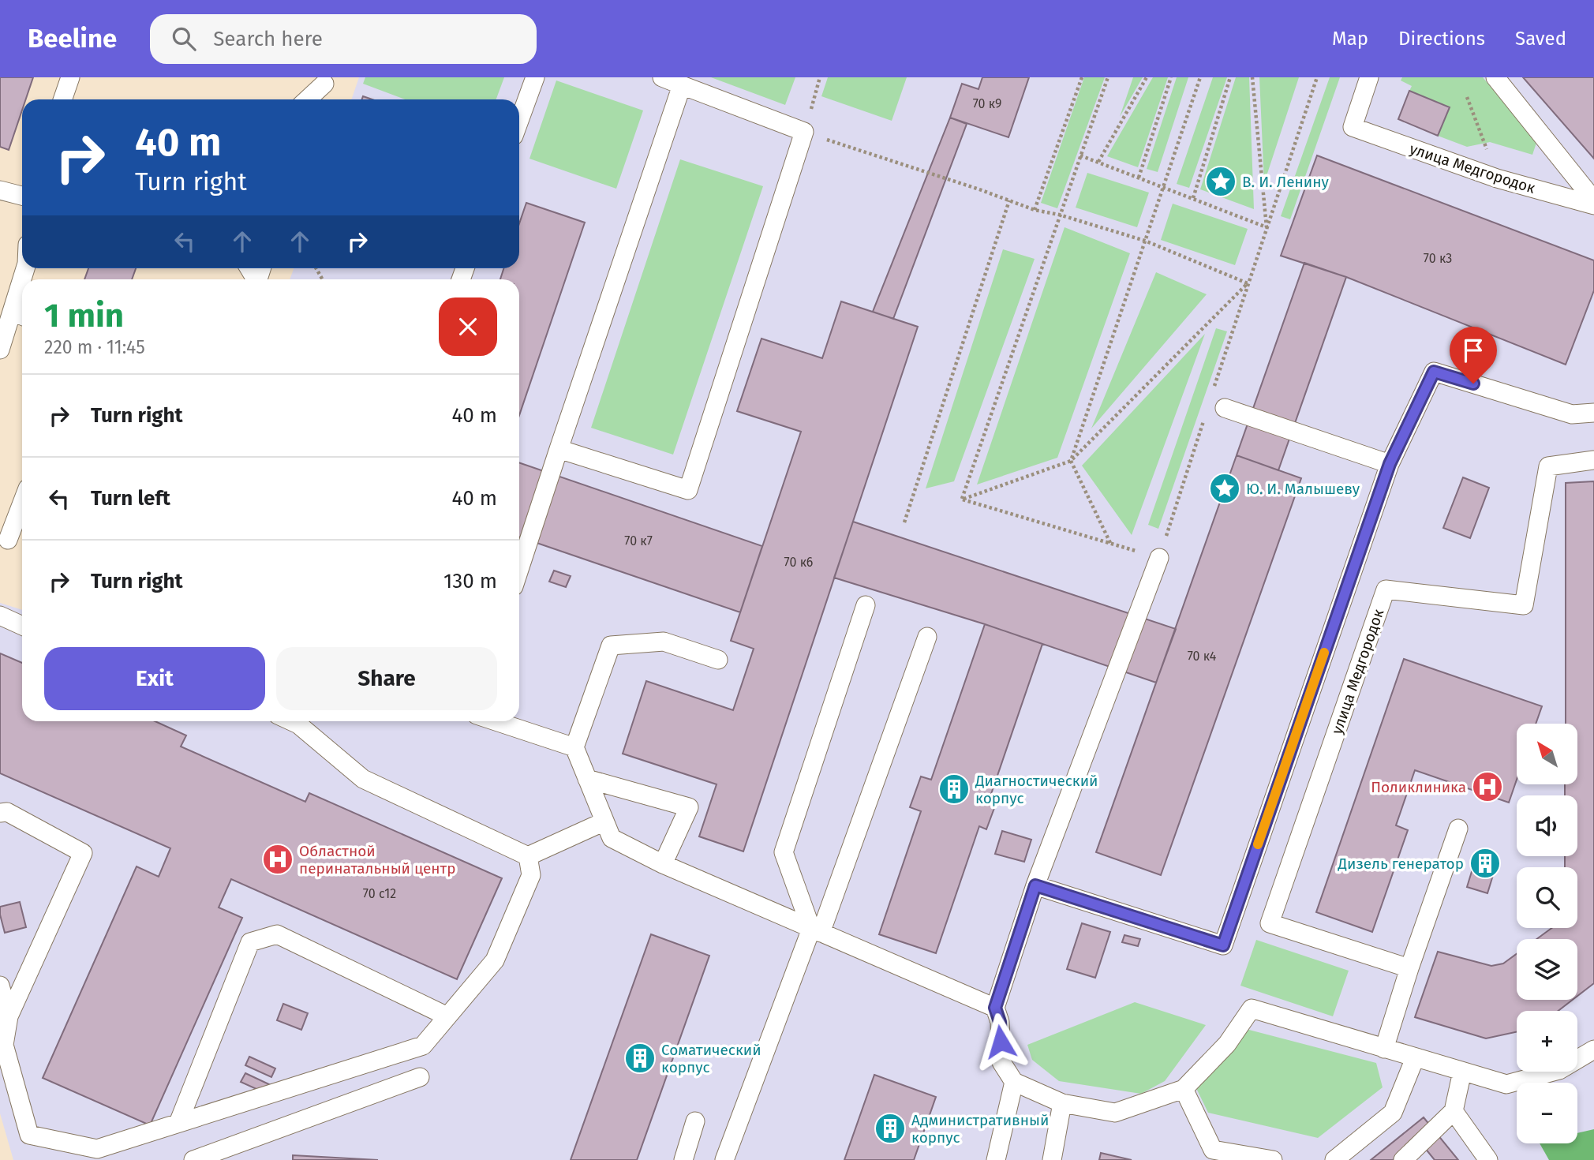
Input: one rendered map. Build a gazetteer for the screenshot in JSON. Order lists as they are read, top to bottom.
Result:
{
  "streets": {
    "lane": ["улица Медгородок"]
  },
  "places": {
    "place": ["В. И. Ленину", "Ю. И. Малышеву"],
    "hospital": ["Поликлиника", "Областной перинатальный центр"],
    "building": [
      "Диагностический корпус",
      "Дизель генератор",
      "Соматический корпус",
      "Административный корпус"
    ]
  },
  "house_numbers": [
    "70 к9",
    "70 к3",
    "70 к7",
    "70 к6",
    "70 к4",
    "70 с12"
  ],
  "north": "top left",
  "page": {
    "header": "Beeline",
    "search": "Search here",
    "nav": ["Map", "Directions", "Saved"],
    "turn": ["40 m", "Turn right"],
    "heading": ["1 min", "220 m · 11:45"],
    "list": [
      {
        "name": "Turn right",
        "value": "40 m"
      },
      {
        "name": "Turn left",
        "value": "40 m"
      },
      {
        "name": "Turn right",
        "value": "130 m"
      }
    ],
    "buttons": ["Exit", "Share"],
    "map_buttons": ["+", "−"]
  }
}
